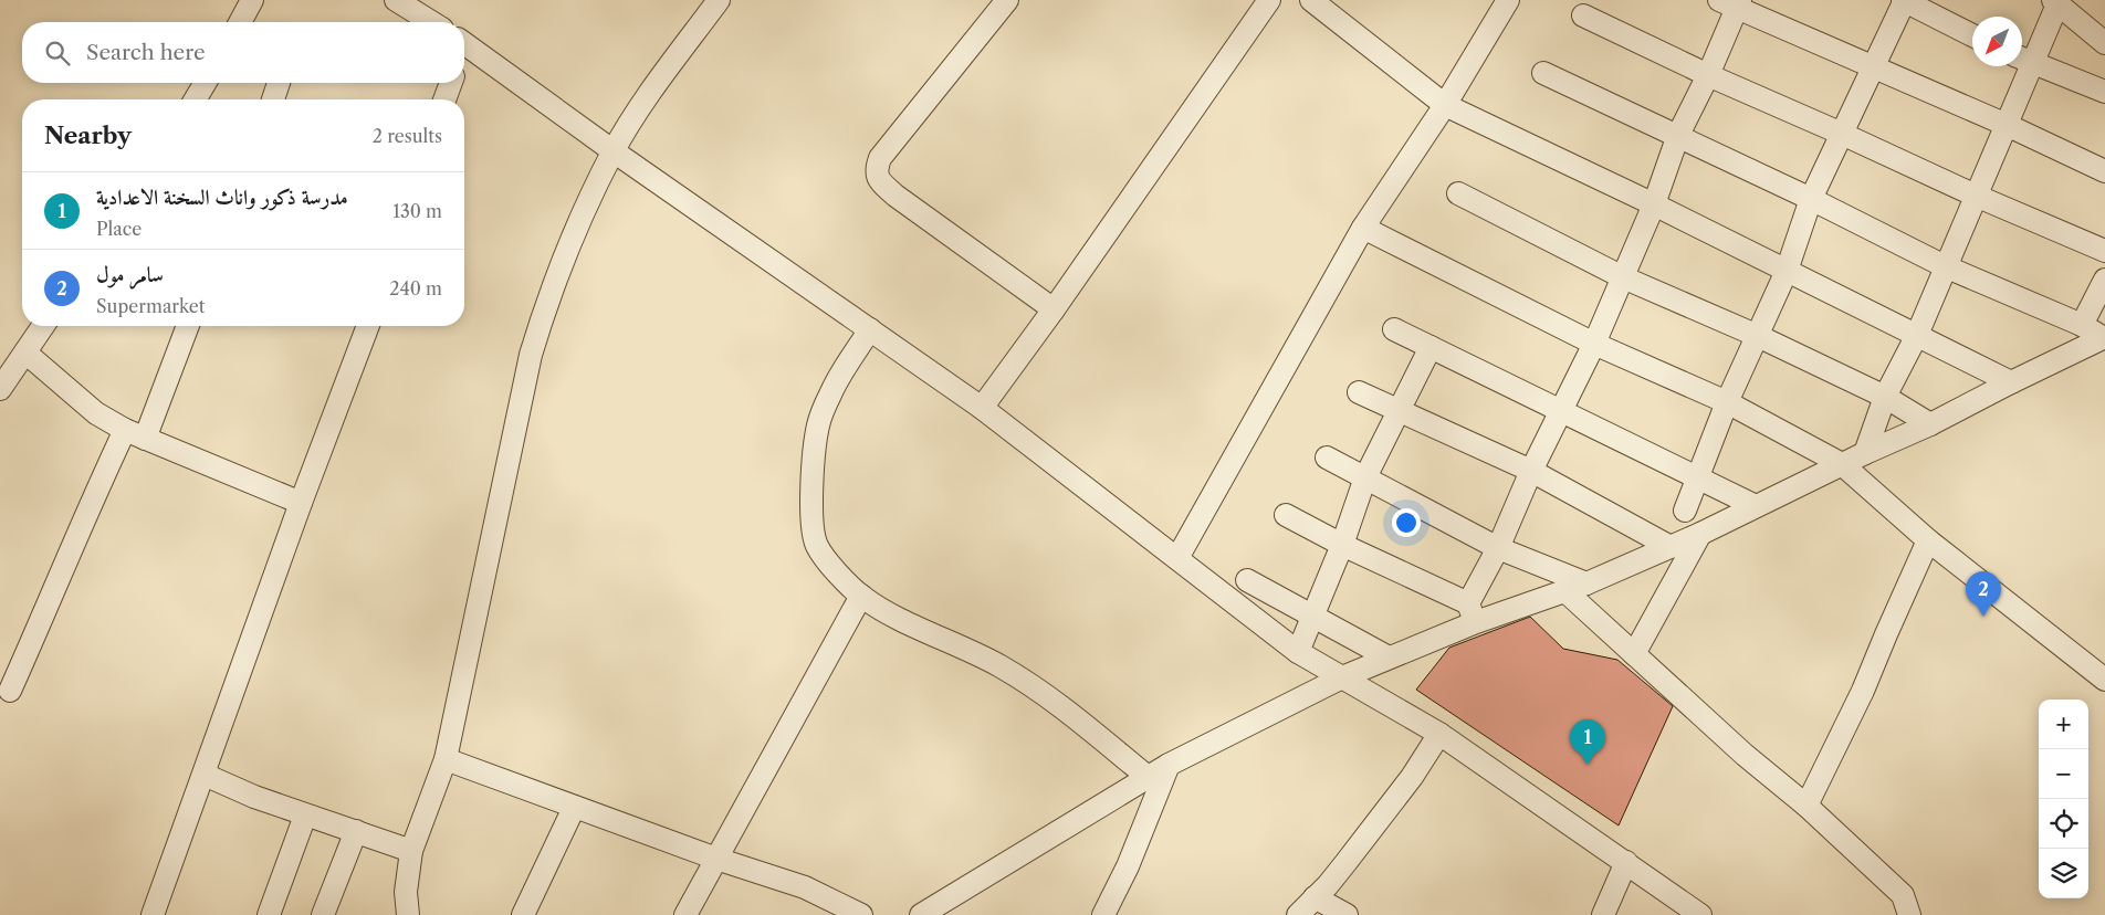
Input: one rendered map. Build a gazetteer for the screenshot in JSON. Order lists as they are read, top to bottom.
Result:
{
  "north": "bottom left",
  "page": {
    "search": "Search here",
    "heading": ["Nearby", "2 results"],
    "list": [
      {
        "mark": "1",
        "name": "مدرسة ذكور واناث السخنة الاعدادية",
        "note": "Place",
        "value": "130 m"
      },
      {
        "mark": "2",
        "name": "سامر مول",
        "note": "Supermarket",
        "value": "240 m"
      }
    ],
    "pins": ["2", "1"],
    "map_buttons": ["+", "−"]
  }
}
